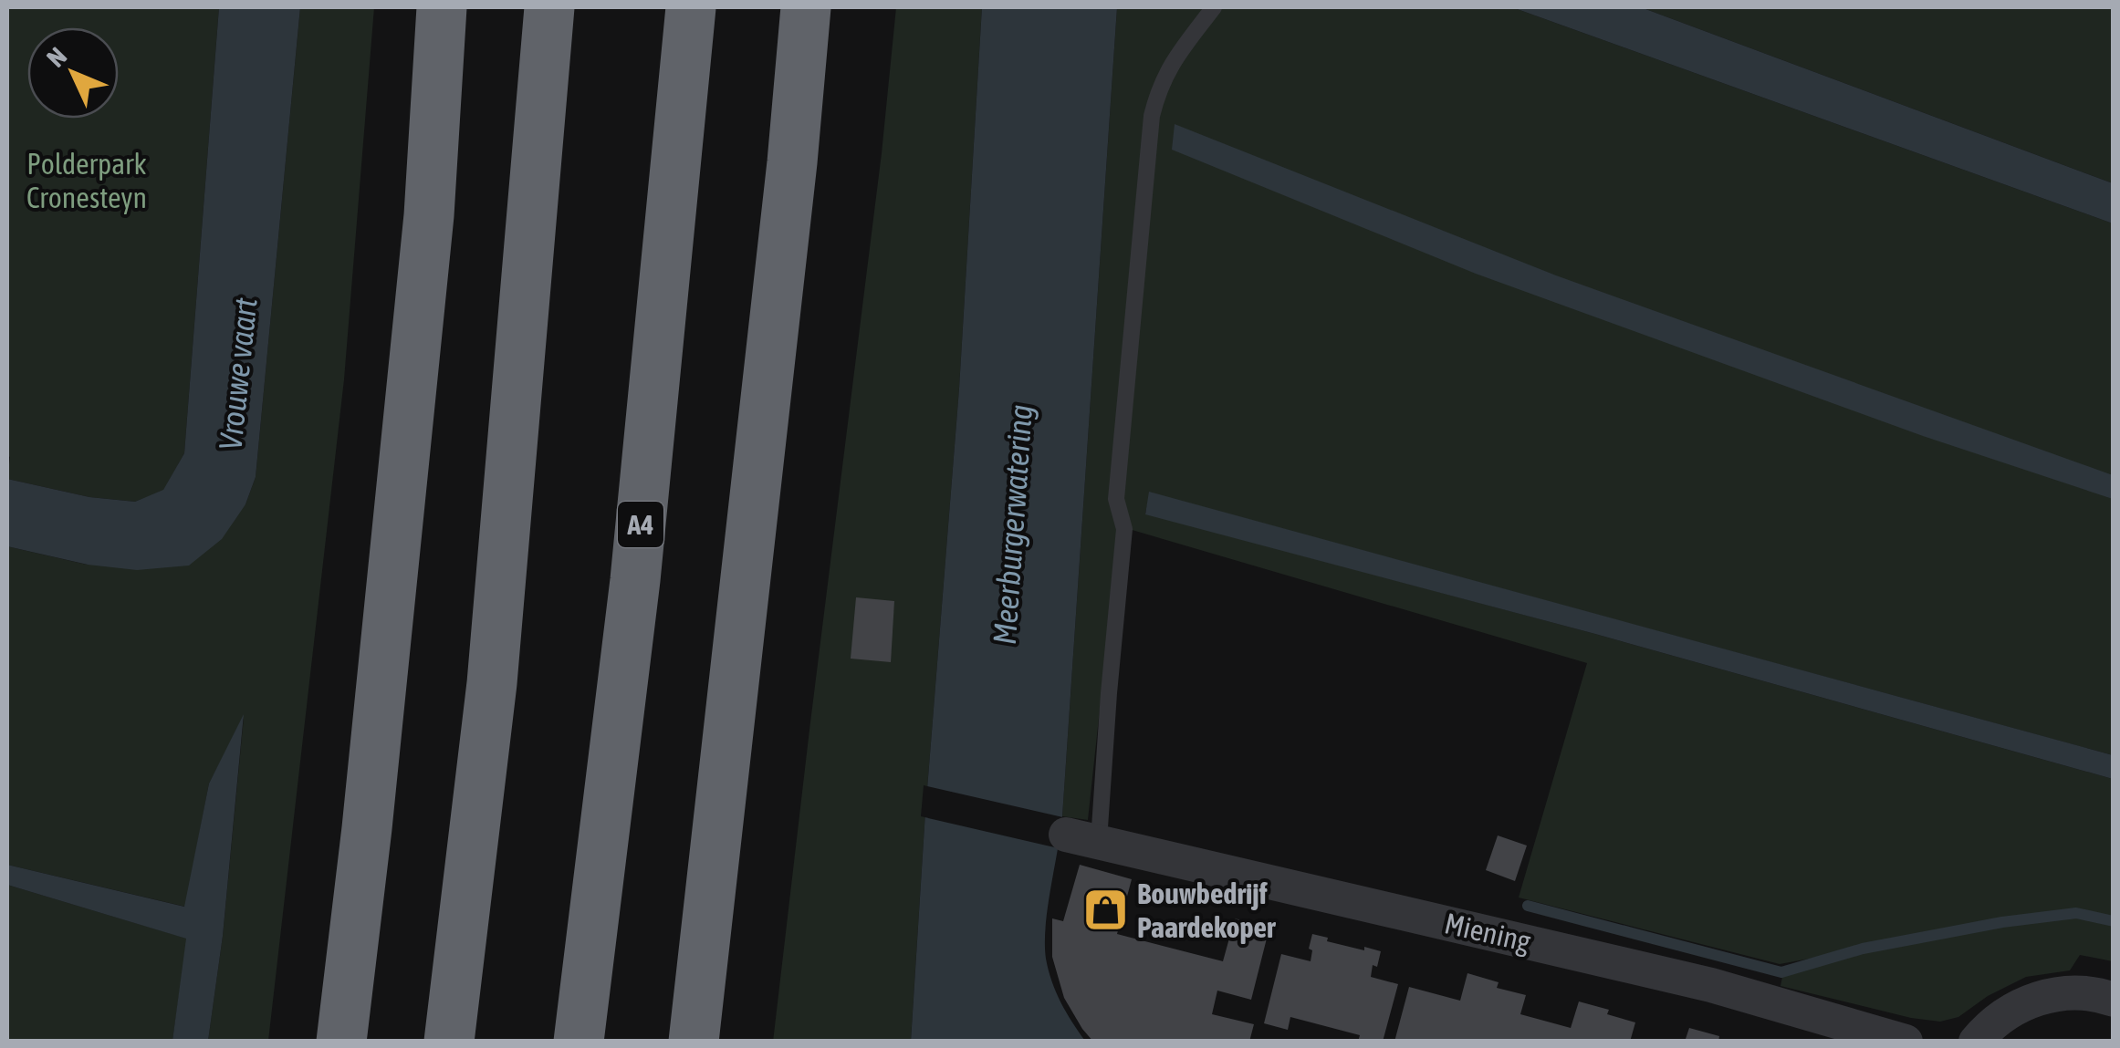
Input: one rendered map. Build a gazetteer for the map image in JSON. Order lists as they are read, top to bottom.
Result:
{
  "streets": {
    "highway": ["A4"],
    "street": ["Miening"]
  },
  "water": ["Vrouwe vaart", "Meerburgerwatering"],
  "parks": ["Polderpark Cronesteyn"],
  "places": {
    "shop": ["Bouwbedrijf Paardekoper"]
  },
  "north": "top left"
}
